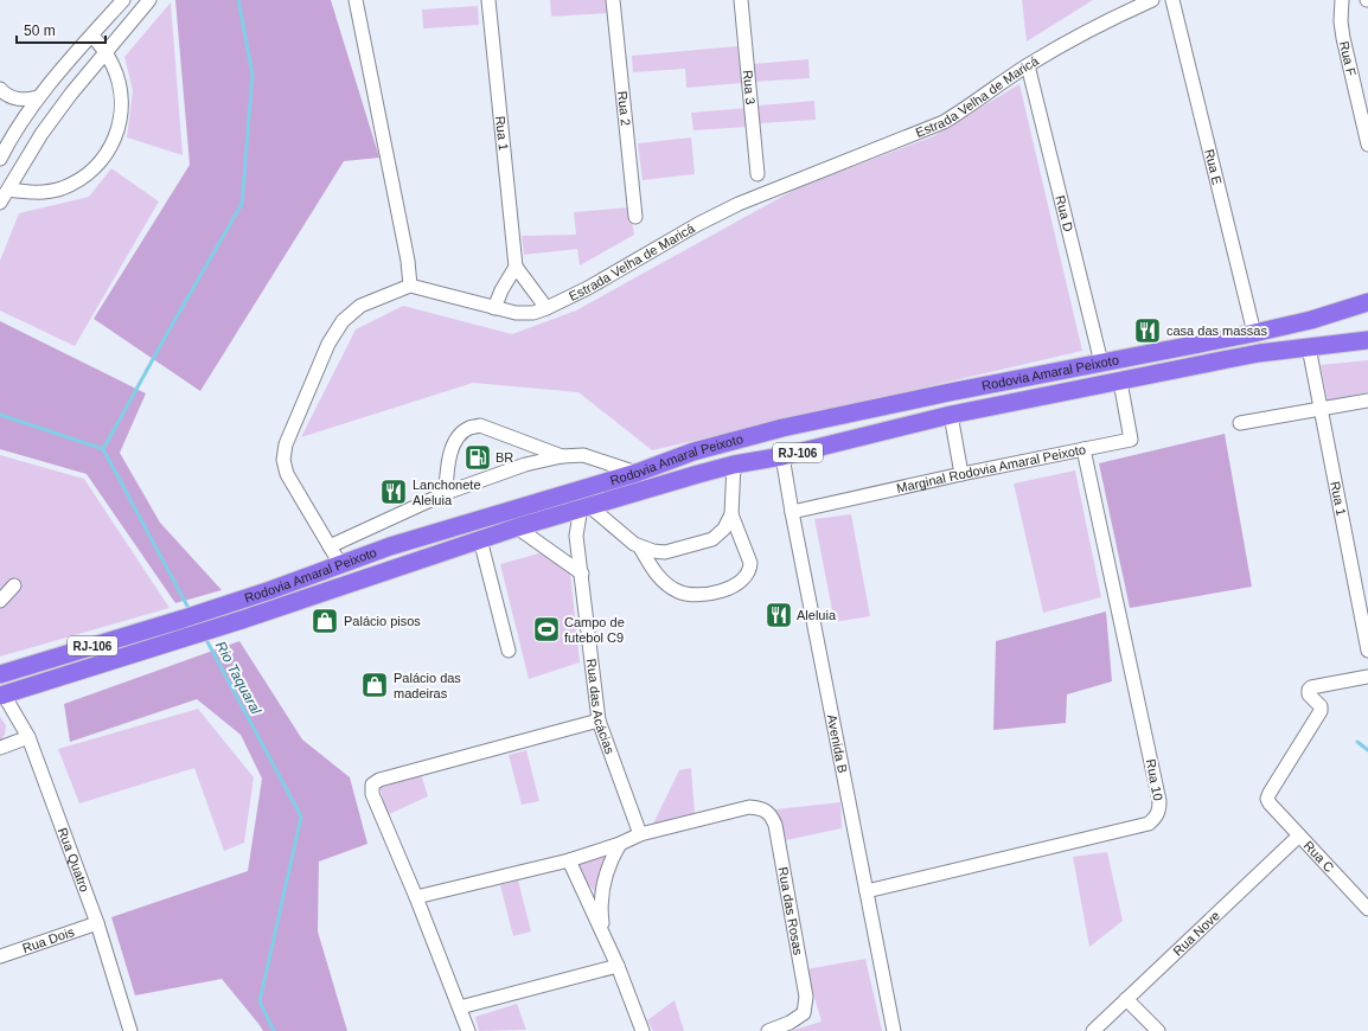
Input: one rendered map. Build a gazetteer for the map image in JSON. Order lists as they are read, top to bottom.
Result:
{
  "streets": {
    "highway": ["Rodovia Amaral Peixoto", "RJ-106"],
    "street": [
      "Rua F",
      "Rua 3",
      "Estrada Velha de Maricá",
      "Rua 2",
      "Rua 1",
      "Rua E",
      "Rua D",
      "Marginal Rodovia Amaral Peixoto",
      "Rua das Acácias",
      "Avenida B",
      "Rua 10",
      "Rua C",
      "Rua Quatro",
      "Rua das Rosas",
      "Rua Nove",
      "Rua Dois"
    ]
  },
  "crossings": [
    ["Estrada Velha de Maricá", "Rua D"],
    ["Rua 1", "Rodovia Amaral Peixoto"],
    ["Rua E", "Rodovia Amaral Peixoto"],
    ["Rua D", "Rodovia Amaral Peixoto"],
    ["Rodovia Amaral Peixoto", "Marginal Rodovia Amaral Peixoto"],
    ["Rodovia Amaral Peixoto", "Rua das Acácias"],
    ["Rodovia Amaral Peixoto", "Avenida B"],
    ["Rodovia Amaral Peixoto", "Rua Quatro"],
    ["Marginal Rodovia Amaral Peixoto", "Avenida B"],
    ["Marginal Rodovia Amaral Peixoto", "Rua 10"],
    ["Rua das Acácias", "Rua das Rosas"],
    ["Avenida B", "Rua 10"],
    ["Rua C", "Rua Nove"],
    ["Rua Quatro", "Rua Dois"]
  ],
  "water": ["Rio Taquaral"],
  "places": {
    "restaurant": ["casa das massas", "Lanchonete Aleluia", "Aleluia"],
    "fuel station": ["BR"],
    "shop": ["Palácio pisos", "Palácio das madeiras"],
    "sports": ["Campo de futebol C9"]
  },
  "scale_bar": "50 m"
}
